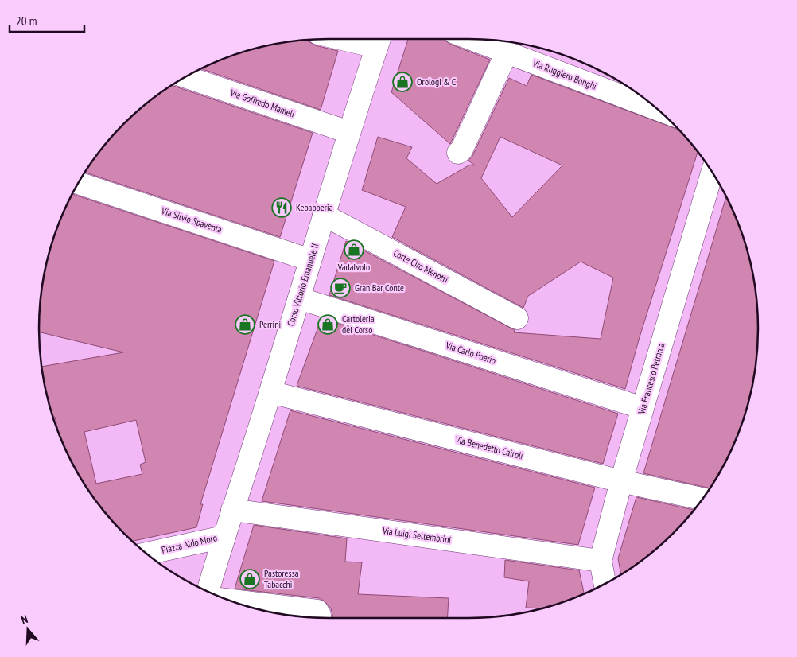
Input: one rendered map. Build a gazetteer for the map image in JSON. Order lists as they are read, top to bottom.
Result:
{
  "streets": {
    "street": [
      "Via Ruggiero Bonghi",
      "Via Goffredo Mameli",
      "Via Silvio Spaventa",
      "Corte Ciro Menotti",
      "Corso Vittorio Emanuele II",
      "Via Carlo Poerio",
      "Via Francesco Petrarca",
      "Via Benedetto Cairoli",
      "Via Luigi Settembrini",
      "Piazza Aldo Moro"
    ]
  },
  "crossings": [
    ["Via Goffredo Mameli", "Corso Vittorio Emanuele II"],
    ["Via Silvio Spaventa", "Corso Vittorio Emanuele II"],
    ["Corte Ciro Menotti", "Corso Vittorio Emanuele II"],
    ["Corso Vittorio Emanuele II", "Via Carlo Poerio"],
    ["Corso Vittorio Emanuele II", "Via Benedetto Cairoli"],
    ["Corso Vittorio Emanuele II", "Via Luigi Settembrini"],
    ["Corso Vittorio Emanuele II", "Piazza Aldo Moro"],
    ["Via Carlo Poerio", "Via Francesco Petrarca"],
    ["Via Francesco Petrarca", "Via Benedetto Cairoli"],
    ["Via Francesco Petrarca", "Via Luigi Settembrini"]
  ],
  "places": {
    "shop": [
      "Orologi & C",
      "Vadalvolo",
      "Perrini",
      "Cartoleria del Corso",
      "Pastoressa Tabacchi"
    ],
    "restaurant": ["Kebabberia"],
    "cafe": ["Gran Bar Conte"]
  },
  "scale_bar": "20 m",
  "north": "top"
}
